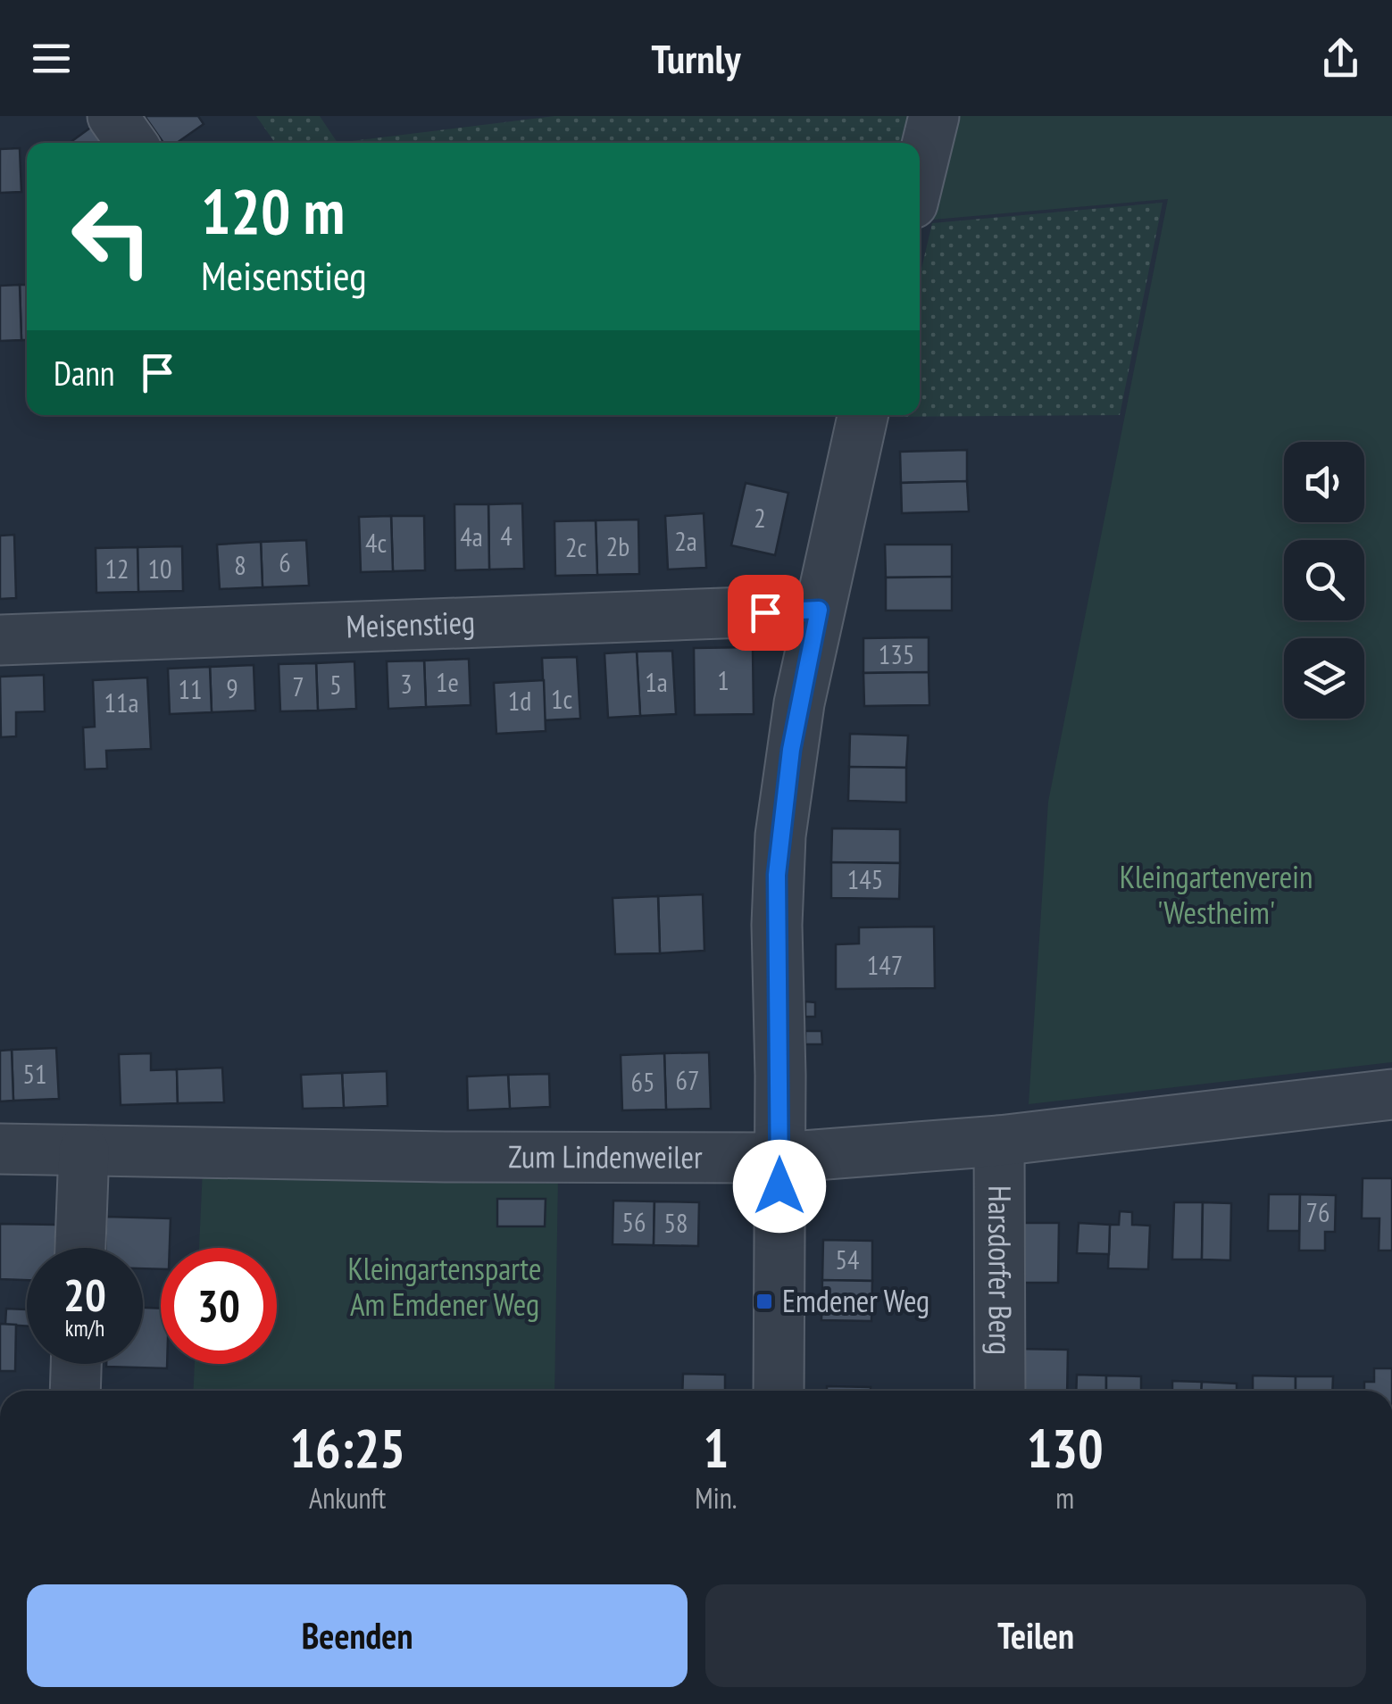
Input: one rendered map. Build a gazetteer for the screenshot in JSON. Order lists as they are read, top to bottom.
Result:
{
  "streets": {
    "street": ["Meisenstieg", "Zum Lindenweiler", "Harsdorfer Berg"]
  },
  "crossings": [
    ["Zum Lindenweiler", "Harsdorfer Berg"]
  ],
  "parks": ["Kleingartenverein 'Westheim'", "Kleingartensparte Am Emdener Weg"],
  "places": {
    "transit": ["Emdener Weg"]
  },
  "house_numbers": [
    "2",
    "4",
    "4a",
    "2a",
    "4c",
    "2b",
    "2c",
    "6",
    "8",
    "12",
    "10",
    "135",
    "1",
    "1e",
    "1a",
    "3",
    "5",
    "7",
    "9",
    "11",
    "1c",
    "1d",
    "11a",
    "145",
    "147",
    "51",
    "67",
    "65",
    "76",
    "56",
    "58",
    "54"
  ],
  "page": {
    "header": "Turnly",
    "turn": ["120 m", "Meisenstieg"],
    "then": "Dann",
    "speed": "20 km/h",
    "limit": "30",
    "eta": [
      "16:25",
      "Ankunft",
      "1",
      "Min.",
      "130",
      "m"
    ],
    "buttons": ["Beenden", "Teilen"]
  }
}
